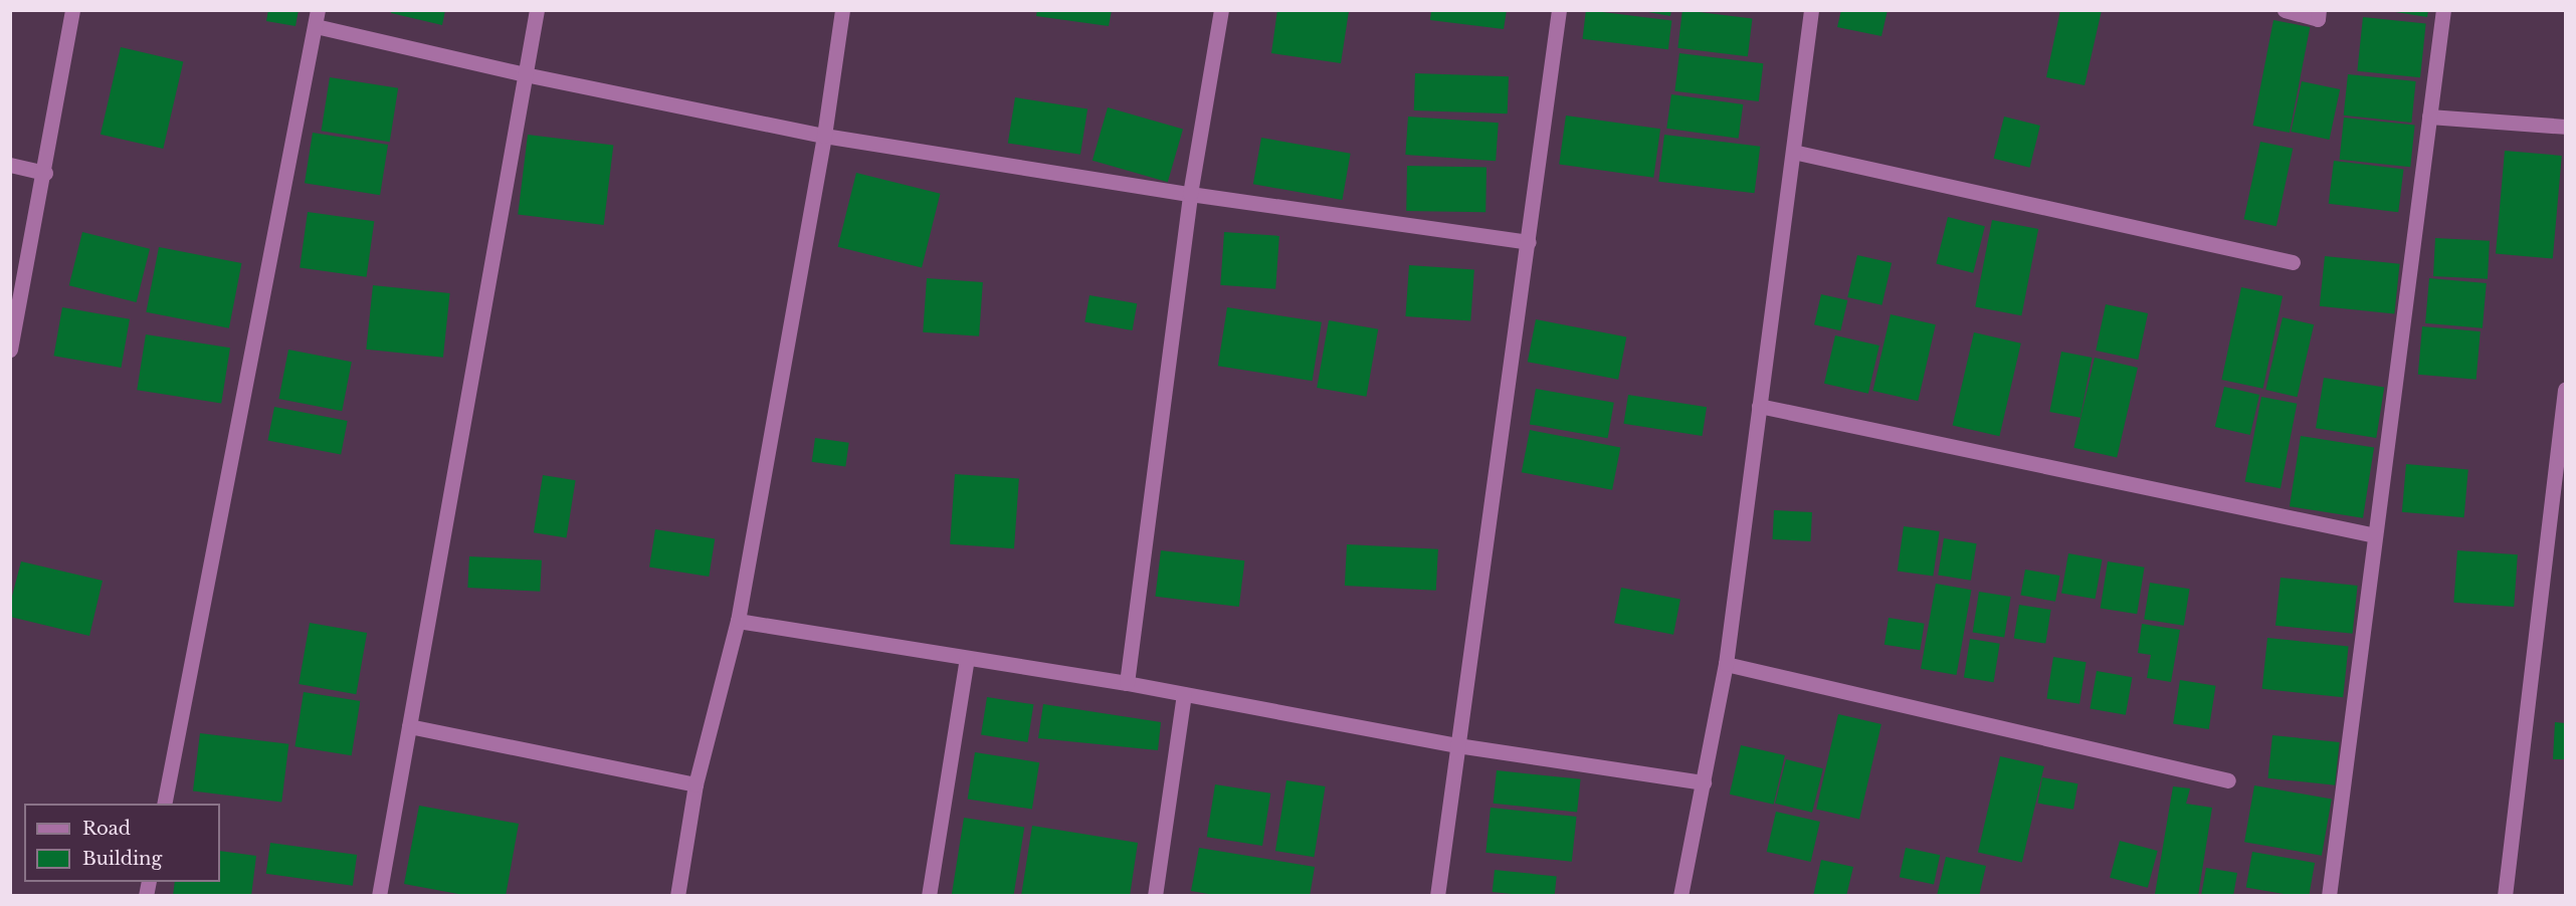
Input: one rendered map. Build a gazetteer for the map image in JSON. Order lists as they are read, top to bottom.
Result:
{
  "legend": ["Road", "Building"]
}
